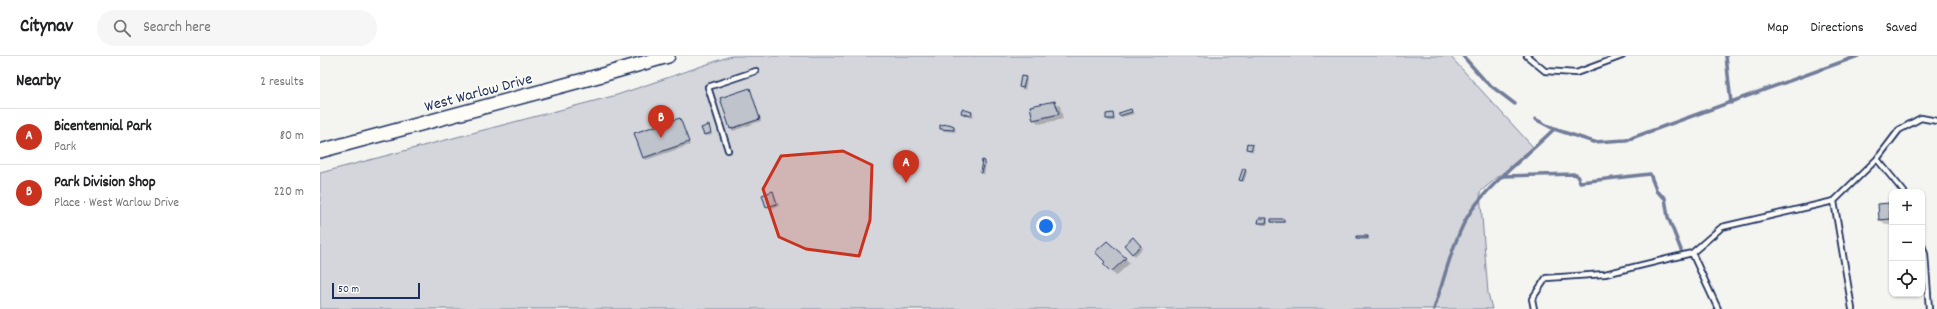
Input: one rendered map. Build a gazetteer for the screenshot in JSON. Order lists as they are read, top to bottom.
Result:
{
  "streets": {
    "street": ["West Warlow Drive"]
  },
  "scale_bar": "50 m",
  "page": {
    "header": "Citynav",
    "search": "Search here",
    "nav": ["Map", "Directions", "Saved"],
    "heading": ["Nearby", "2 results"],
    "pins": ["B", "A"],
    "list": [
      {
        "mark": "A",
        "name": "Bicentennial Park",
        "note": "Park",
        "value": "80 m"
      },
      {
        "mark": "B",
        "name": "Park Division Shop",
        "note": "Place · West Warlow Drive",
        "value": "220 m"
      }
    ],
    "map_buttons": ["+", "−"],
    "scale": "50 m"
  }
}
